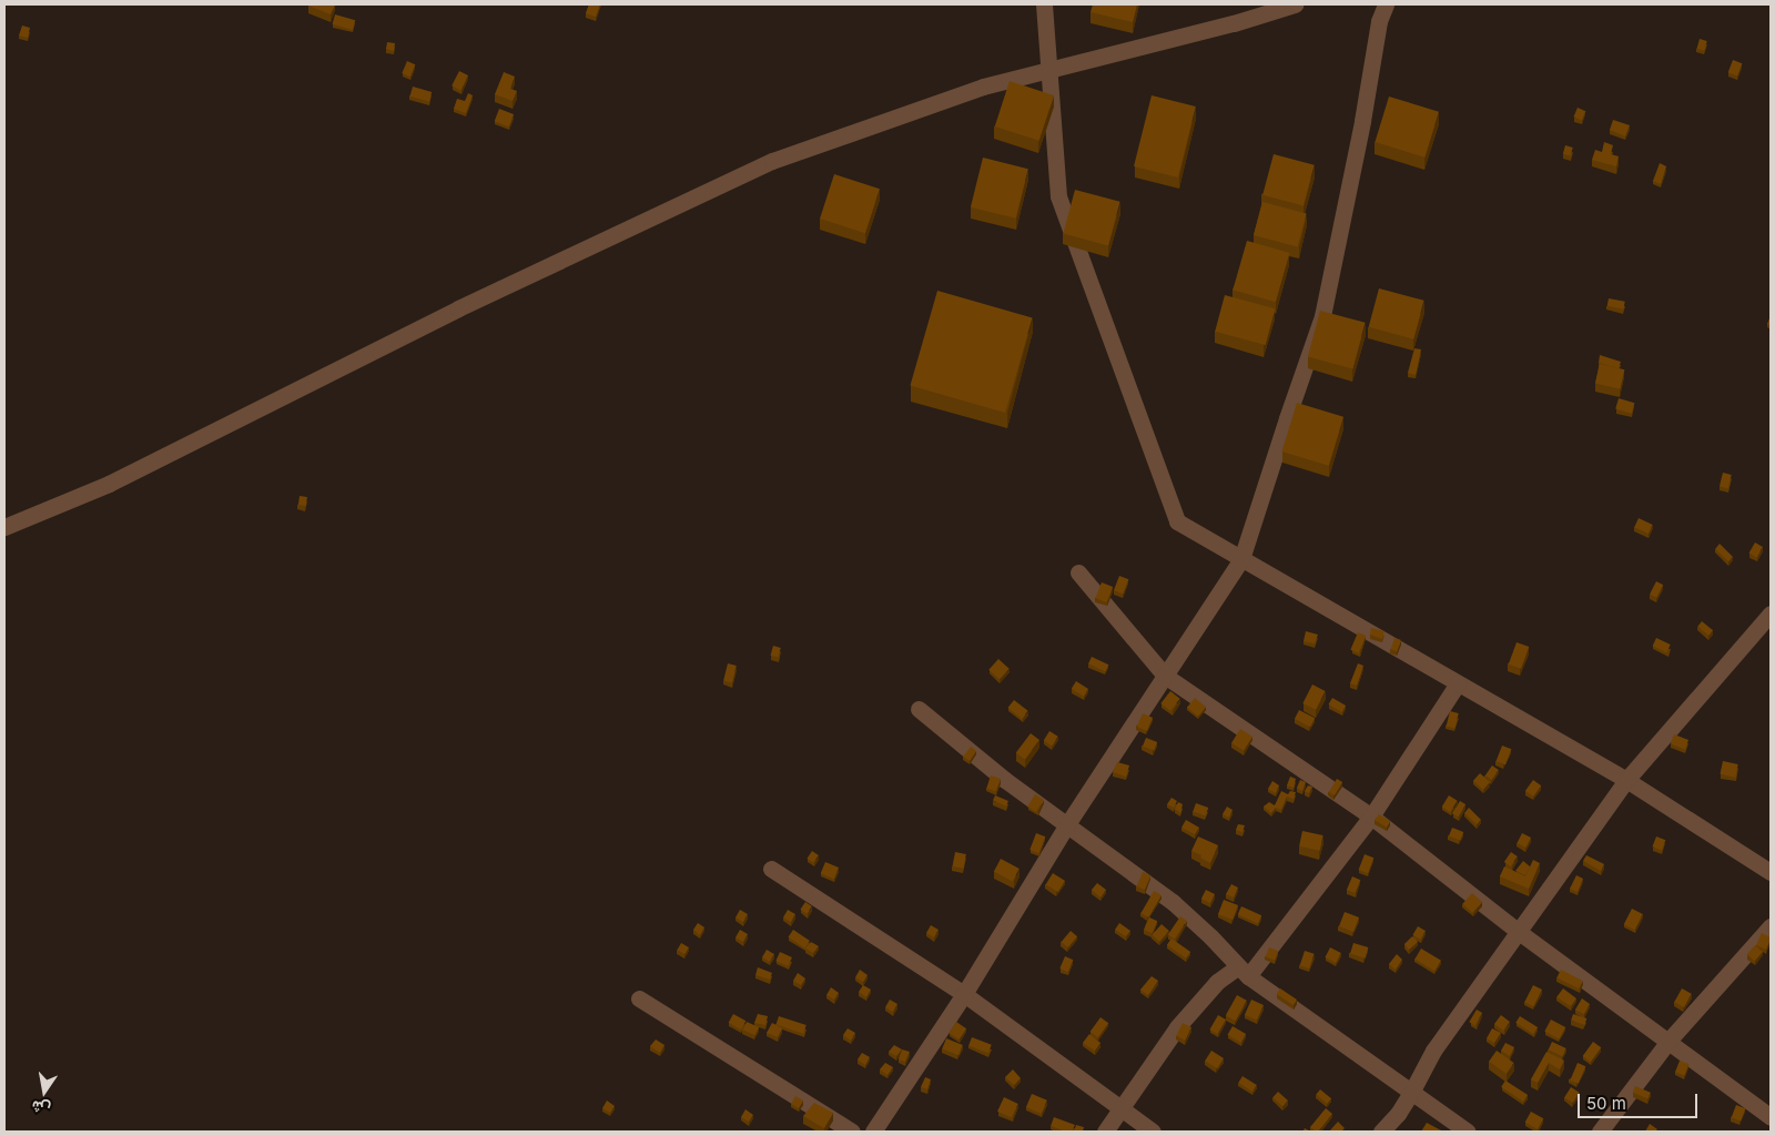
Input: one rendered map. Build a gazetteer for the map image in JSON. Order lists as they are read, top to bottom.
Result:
{
  "scale_bar": "50 m",
  "north": "bottom"
}
